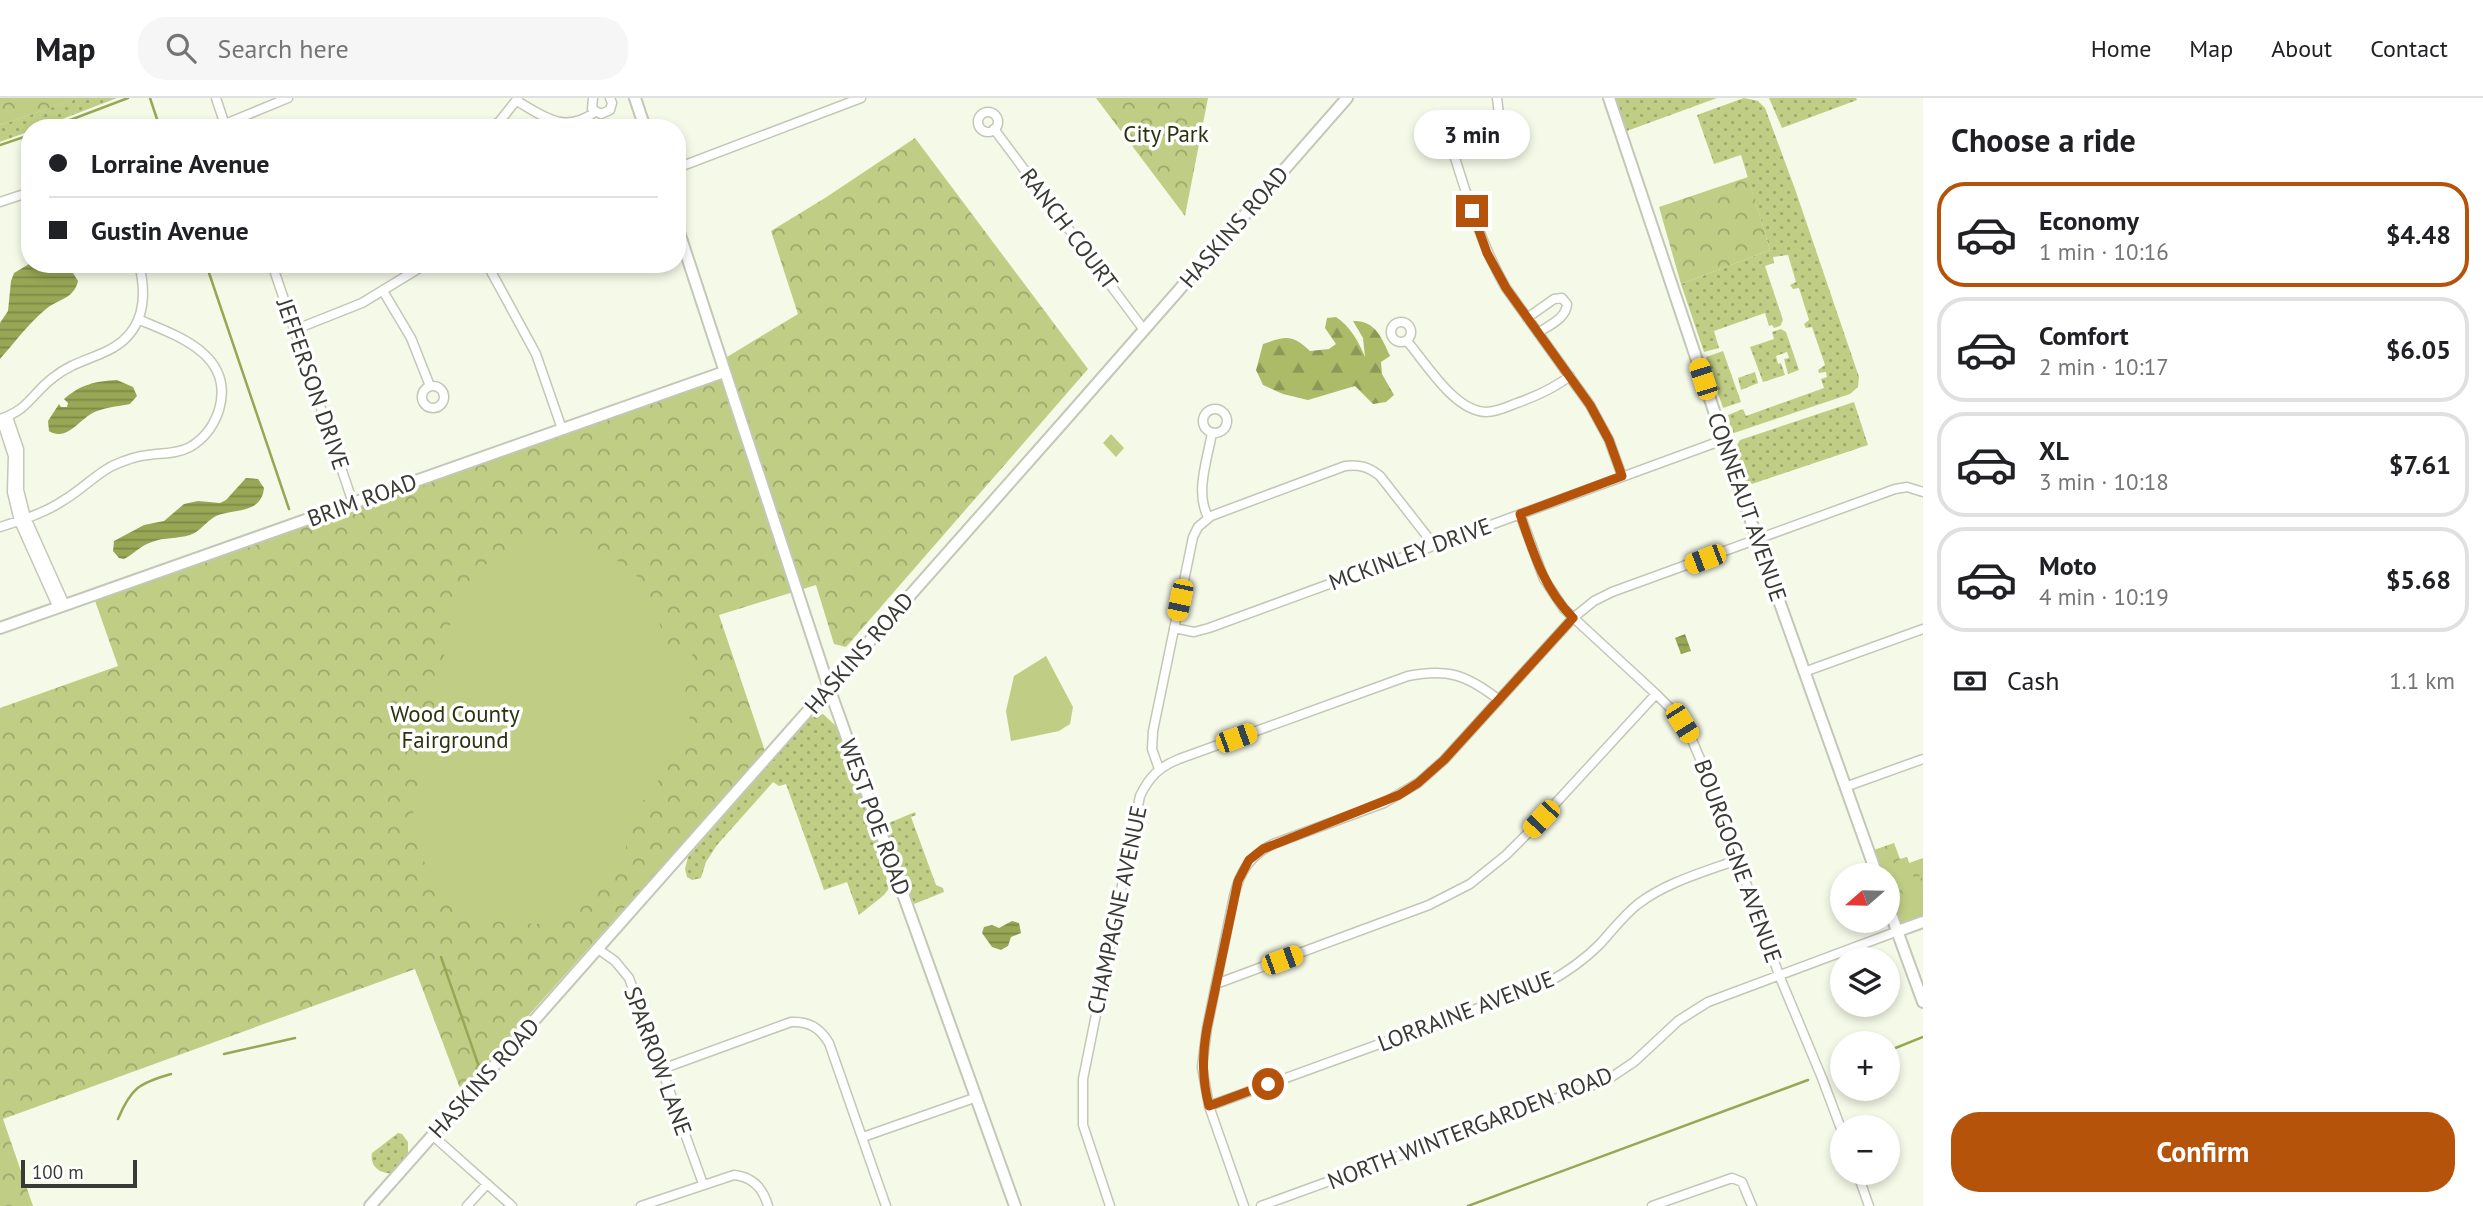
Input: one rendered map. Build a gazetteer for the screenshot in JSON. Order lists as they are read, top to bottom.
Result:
{
  "streets": {
    "street": [
      "HASKINS ROAD",
      "RANCH COURT",
      "JEFFERSON DRIVE",
      "BRIM ROAD",
      "CONNEAUT AVENUE",
      "MCKINLEY DRIVE",
      "WEST POE ROAD",
      "BOURGOGNE AVENUE",
      "CHAMPAGNE AVENUE",
      "LORRAINE AVENUE",
      "SPARROW LANE",
      "NORTH WINTERGARDEN ROAD"
    ]
  },
  "crossings": [
    ["HASKINS ROAD", "RANCH COURT"],
    ["HASKINS ROAD", "WEST POE ROAD"],
    ["HASKINS ROAD", "SPARROW LANE"],
    ["JEFFERSON DRIVE", "BRIM ROAD"],
    ["BRIM ROAD", "WEST POE ROAD"],
    ["CONNEAUT AVENUE", "MCKINLEY DRIVE"],
    ["MCKINLEY DRIVE", "BOURGOGNE AVENUE"],
    ["BOURGOGNE AVENUE", "LORRAINE AVENUE"],
    ["BOURGOGNE AVENUE", "NORTH WINTERGARDEN ROAD"]
  ],
  "parks": ["City Park", "Wood County Fairground"],
  "scale_bar": "100 m",
  "north": "left",
  "page": {
    "header": "Map",
    "search": "Search here",
    "nav": [
      "Home",
      "Map",
      "About",
      "Contact"
    ],
    "heading": "Choose a ride",
    "bubble": "3 min",
    "banner": ["Lorraine Avenue", "Gustin Avenue"],
    "list": [
      {
        "name": "Economy",
        "note": "1 min · 10:16",
        "value": "$4.48"
      },
      {
        "name": "Comfort",
        "note": "2 min · 10:17",
        "value": "$6.05"
      },
      {
        "name": "XL",
        "note": "3 min · 10:18",
        "value": "$7.61"
      },
      {
        "name": "Moto",
        "note": "4 min · 10:19",
        "value": "$5.68"
      }
    ],
    "pay": ["Cash", "1.1 km"],
    "map_buttons": ["+", "−"],
    "buttons": "Confirm",
    "scale": "100 m"
  }
}
